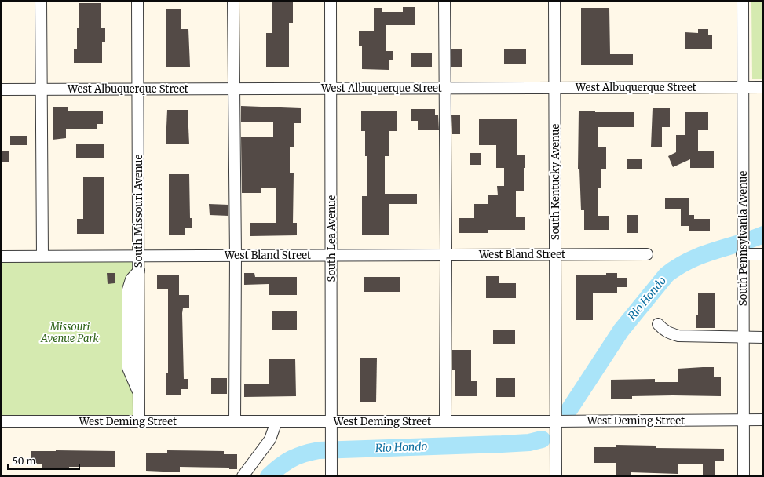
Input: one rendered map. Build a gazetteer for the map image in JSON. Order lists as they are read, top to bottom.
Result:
{
  "streets": {
    "street": [
      "West Albuquerque Street",
      "South Kentucky Avenue",
      "South Missouri Avenue",
      "South Lea Avenue",
      "South Pennsylvania Avenue",
      "West Bland Street",
      "West Deming Street"
    ]
  },
  "crossings": [
    ["West Albuquerque Street", "South Kentucky Avenue"],
    ["West Albuquerque Street", "South Missouri Avenue"],
    ["West Albuquerque Street", "South Lea Avenue"],
    ["West Albuquerque Street", "South Pennsylvania Avenue"],
    ["South Kentucky Avenue", "West Bland Street"],
    ["South Kentucky Avenue", "West Deming Street"],
    ["South Missouri Avenue", "West Bland Street"],
    ["South Missouri Avenue", "West Deming Street"],
    ["South Lea Avenue", "West Bland Street"],
    ["South Lea Avenue", "West Deming Street"],
    ["South Pennsylvania Avenue", "West Deming Street"]
  ],
  "water": ["Rio Hondo"],
  "parks": ["Missouri Avenue Park"],
  "scale_bar": "50 m"
}
